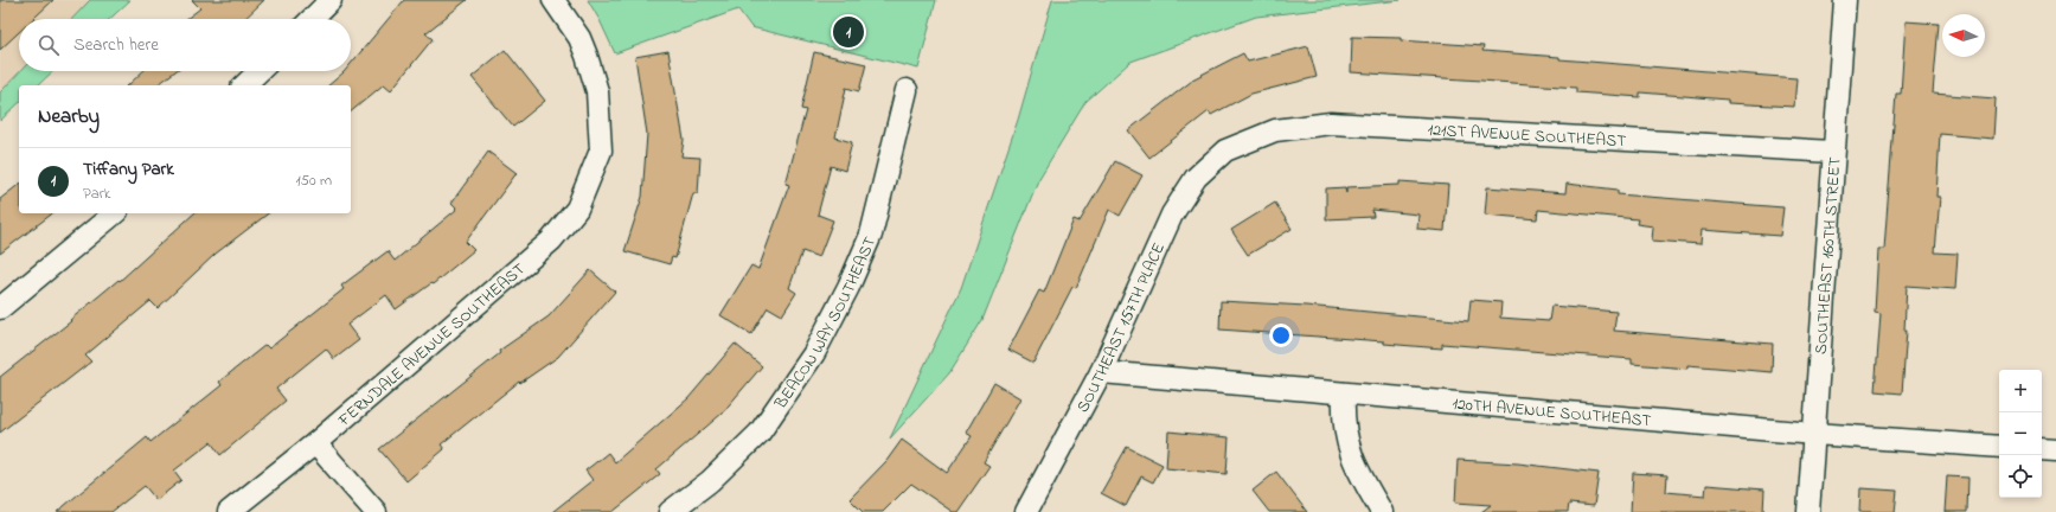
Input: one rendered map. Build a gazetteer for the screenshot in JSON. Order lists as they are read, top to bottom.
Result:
{
  "streets": {
    "street": [
      "121ST AVENUE SOUTHEAST",
      "SOUTHEAST 160TH STREET",
      "BEACON WAY SOUTHEAST",
      "SOUTHEAST 157TH PLACE",
      "FERNDALE AVENUE SOUTHEAST",
      "120TH AVENUE SOUTHEAST"
    ]
  },
  "crossings": [
    ["121ST AVENUE SOUTHEAST", "SOUTHEAST 160TH STREET"],
    ["121ST AVENUE SOUTHEAST", "SOUTHEAST 157TH PLACE"],
    ["SOUTHEAST 160TH STREET", "120TH AVENUE SOUTHEAST"],
    ["SOUTHEAST 157TH PLACE", "120TH AVENUE SOUTHEAST"]
  ],
  "north": "left",
  "page": {
    "pins": "1",
    "search": "Search here",
    "heading": "Nearby",
    "list": [
      {
        "mark": "1",
        "name": "Tiffany Park",
        "note": "Park",
        "value": "150 m"
      }
    ],
    "map_buttons": ["+", "−"]
  }
}
